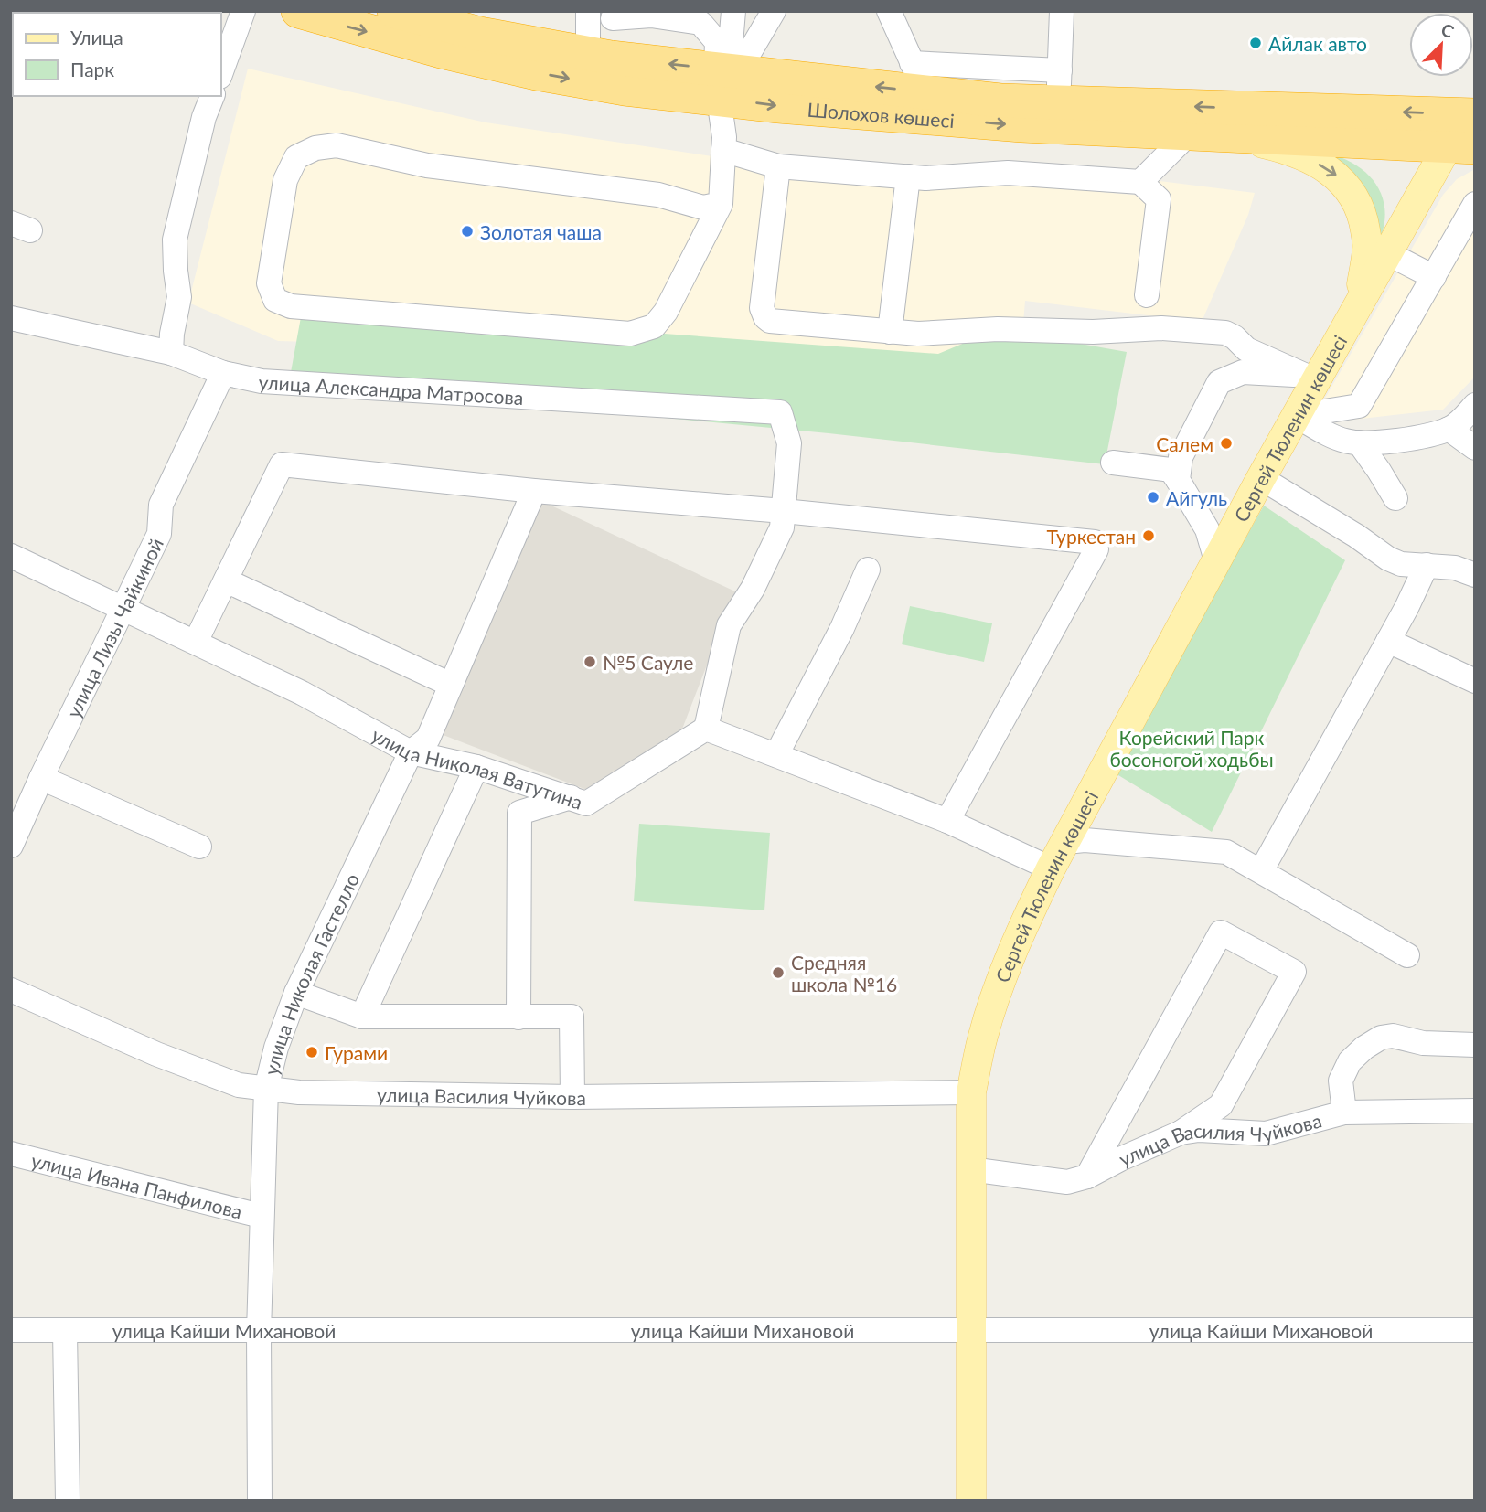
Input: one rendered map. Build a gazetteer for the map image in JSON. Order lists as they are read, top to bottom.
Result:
{
  "streets": {
    "highway": ["Шолохов көшесі", "Сергей Тюленин көшесі"],
    "street": [
      "улица Александра Матросова",
      "улица Лизы Чайкиной",
      "улица Николая Ватутина",
      "улица Николая Гастелло",
      "улица Василия Чуйкова",
      "улица Ивана Панфилова",
      "улица Кайши Михановой"
    ]
  },
  "crossings": [
    ["Шолохов көшесі", "Сергей Тюленин көшесі"],
    ["улица Александра Матросова", "улица Лизы Чайкиной"],
    ["Сергей Тюленин көшесі", "улица Василия Чуйкова"],
    ["Сергей Тюленин көшесі", "улица Кайши Михановой"],
    ["улица Лизы Чайкиной", "улица Николая Ватутина"],
    ["улица Николая Ватутина", "улица Николая Гастелло"],
    ["улица Николая Гастелло", "улица Василия Чуйкова"],
    ["улица Николая Гастелло", "улица Ивана Панфилова"],
    ["улица Николая Гастелло", "улица Кайши Михановой"]
  ],
  "parks": ["Корейский Парк босоногой ходьбы"],
  "places": [
    "Айлак авто",
    "Золотая чаша",
    "Салем",
    "Айгуль",
    "Туркестан",
    "№5 Сауле",
    "Средняя школа №16",
    "Гурами"
  ],
  "legend": ["Улица", "Парк"],
  "north": "top right"
}
